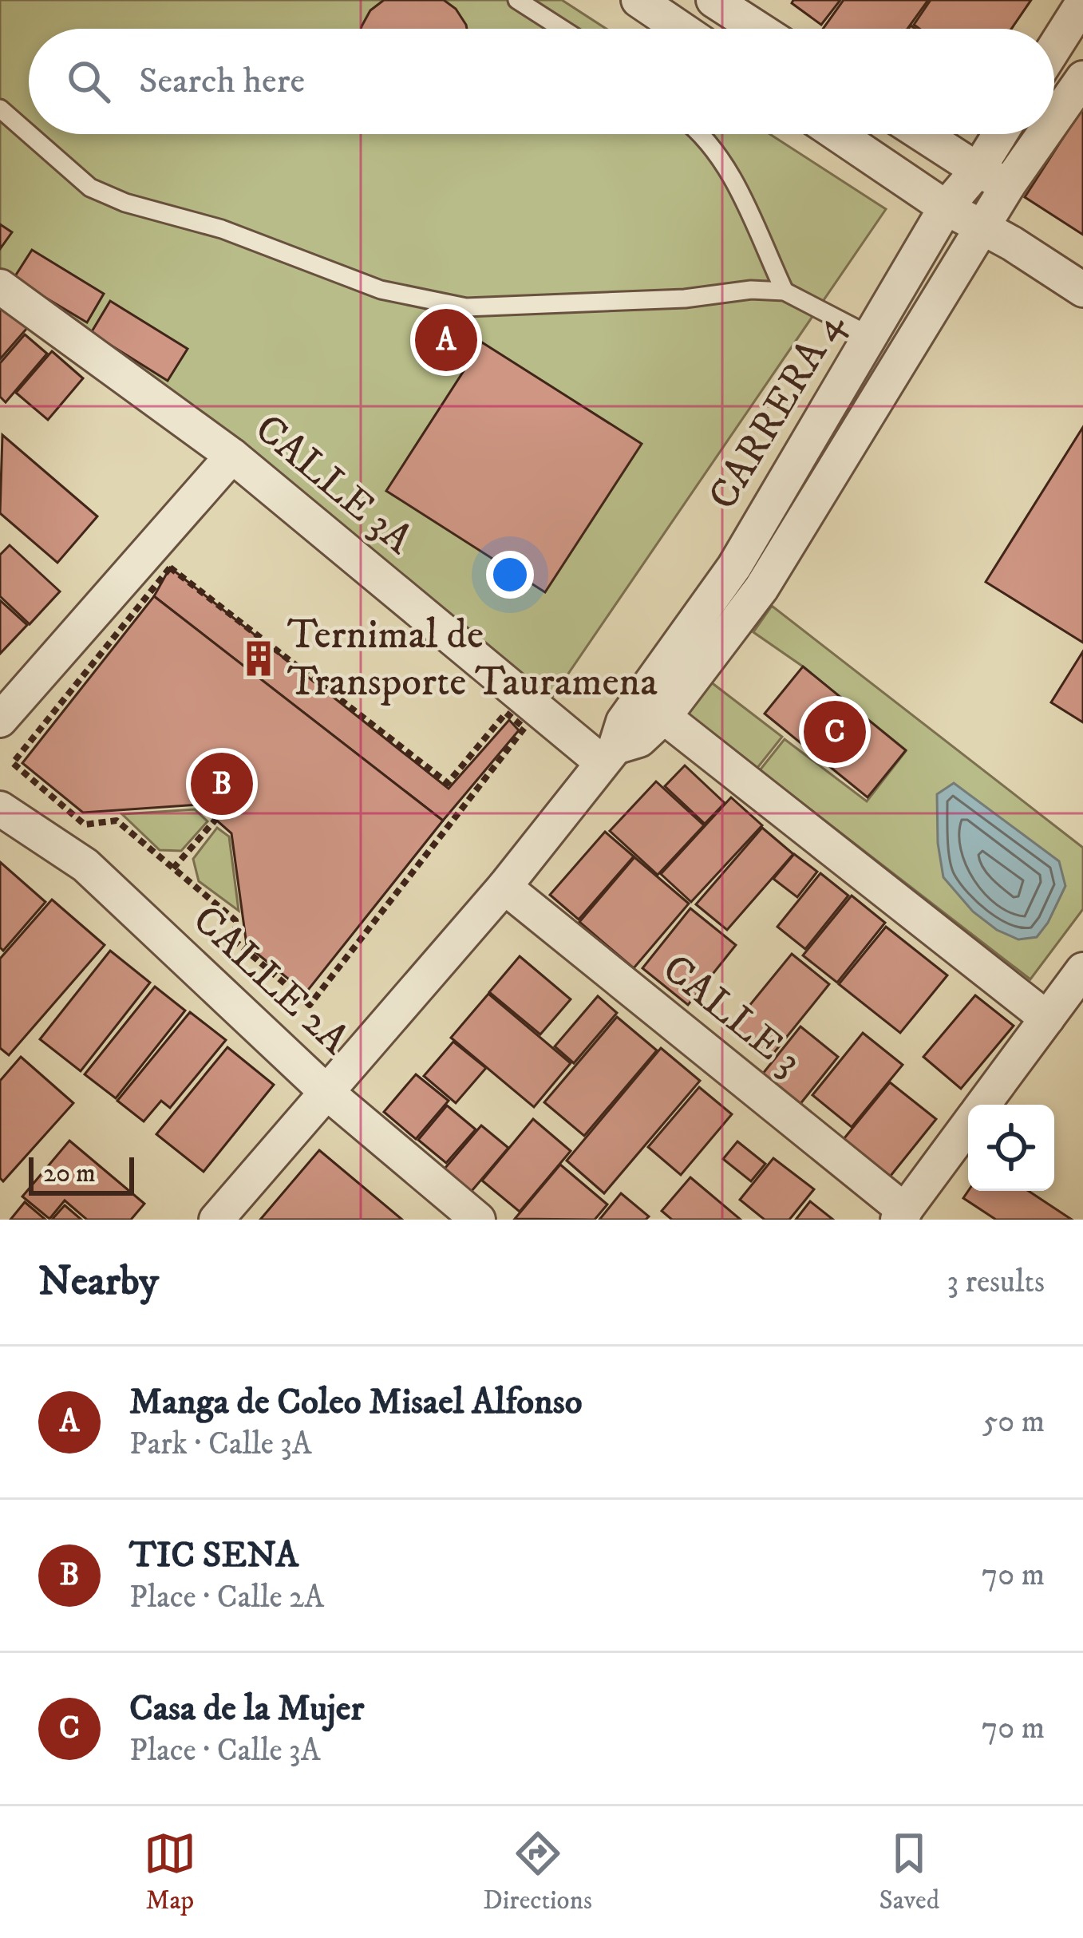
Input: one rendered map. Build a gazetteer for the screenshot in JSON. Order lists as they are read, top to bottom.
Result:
{
  "streets": {
    "street": [
      "CARRERA 4",
      "CALLE 3A",
      "CALLE 2A",
      "CALLE 3"
    ]
  },
  "crossings": [
    ["CARRERA 4", "CALLE 3A"],
    ["CARRERA 4", "CALLE 2A"],
    ["CARRERA 4", "CALLE 3"]
  ],
  "places": {
    "building": ["Ternimal de Transporte Tauramena"]
  },
  "scale_bar": "20 m",
  "page": {
    "search": "Search here",
    "pins": ["A", "C", "B"],
    "scale": "20 m",
    "heading": ["Nearby", "3 results"],
    "list": [
      {
        "mark": "A",
        "name": "Manga de Coleo Misael Alfonso",
        "note": "Park · Calle 3A",
        "value": "50 m"
      },
      {
        "mark": "B",
        "name": "TIC SENA",
        "note": "Place · Calle 2A",
        "value": "70 m"
      },
      {
        "mark": "C",
        "name": "Casa de la Mujer",
        "note": "Place · Calle 3A",
        "value": "70 m"
      }
    ],
    "nav": ["Map", "Directions", "Saved"]
  }
}
